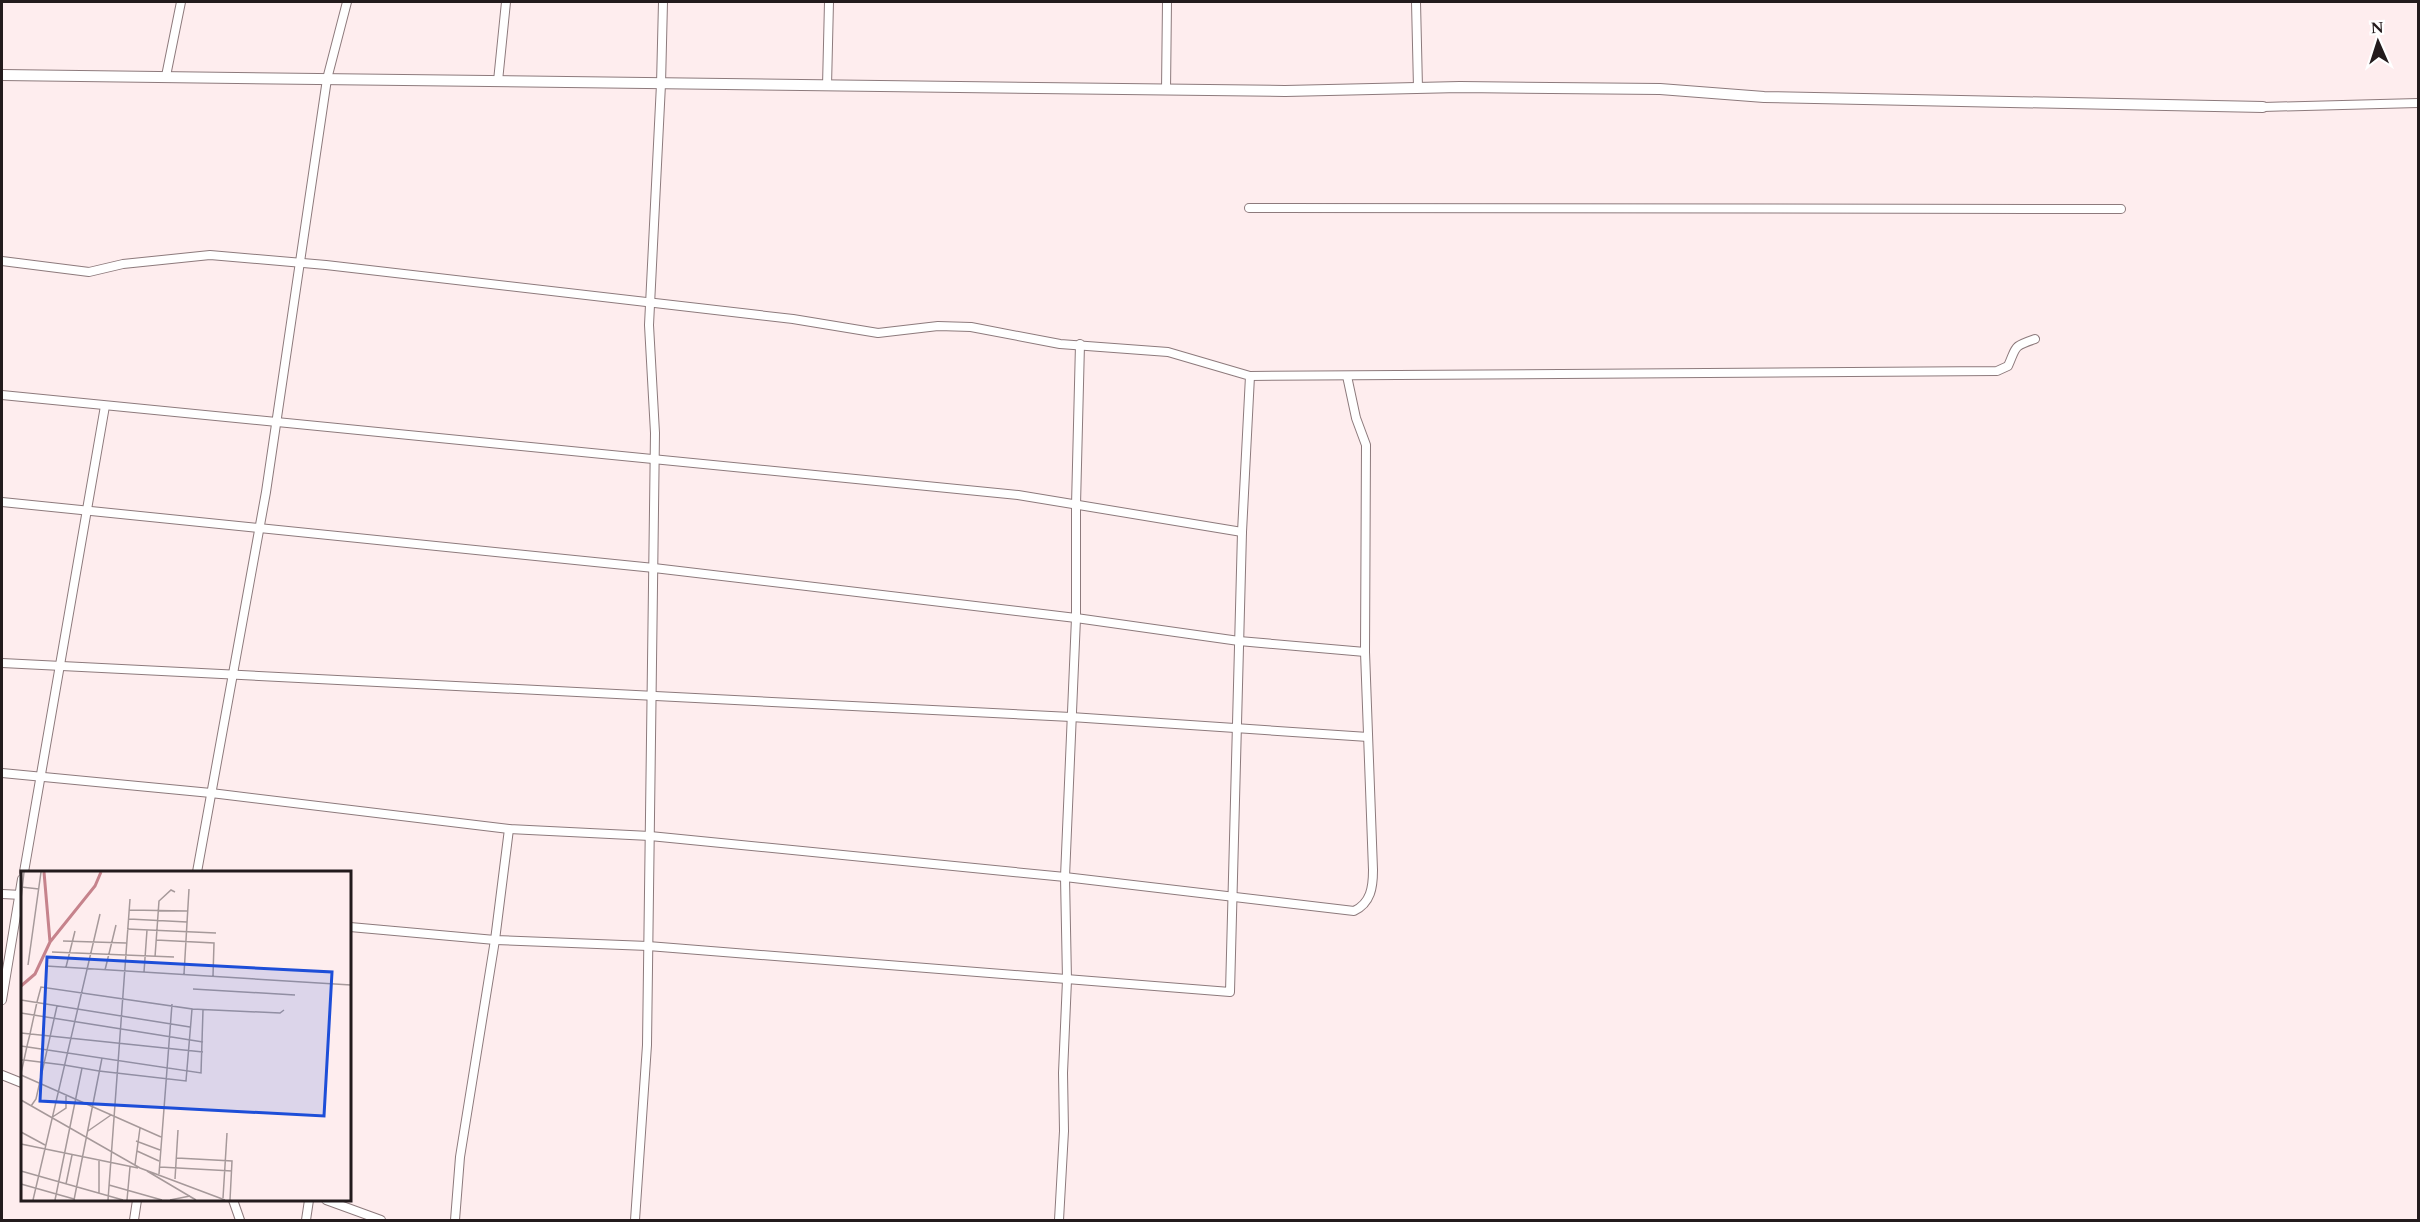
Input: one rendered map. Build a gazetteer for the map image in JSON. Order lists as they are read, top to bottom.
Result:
{
  "north": "top"
}
